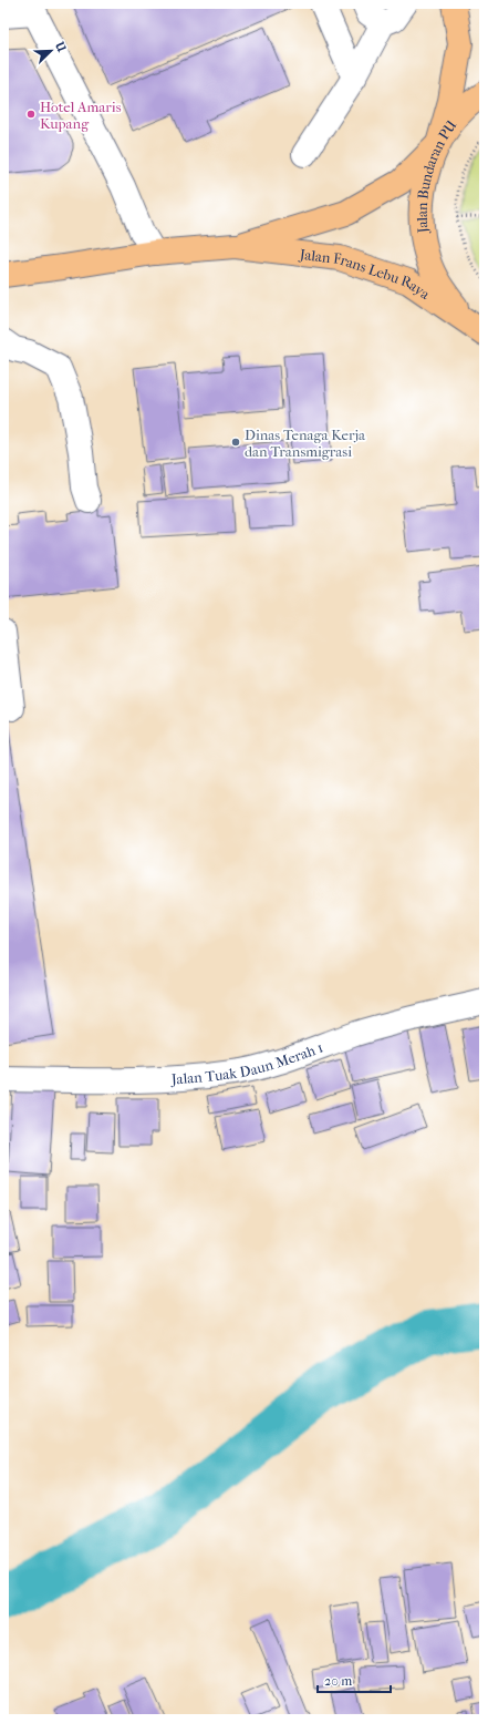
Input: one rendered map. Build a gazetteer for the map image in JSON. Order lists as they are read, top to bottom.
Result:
{
  "streets": {
    "main road": ["Jalan Bundaran PU", "Jalan Frans Lebu Raya"],
    "street": ["Jalan Tuak Daun Merah 1"]
  },
  "crossings": [
    ["Jalan Bundaran PU", "Jalan Frans Lebu Raya"]
  ],
  "places": ["Hotel Amaris Kupang", "Dinas Tenaga Kerja dan Transmigrasi"],
  "scale_bar": "20 m",
  "north": "top right"
}
